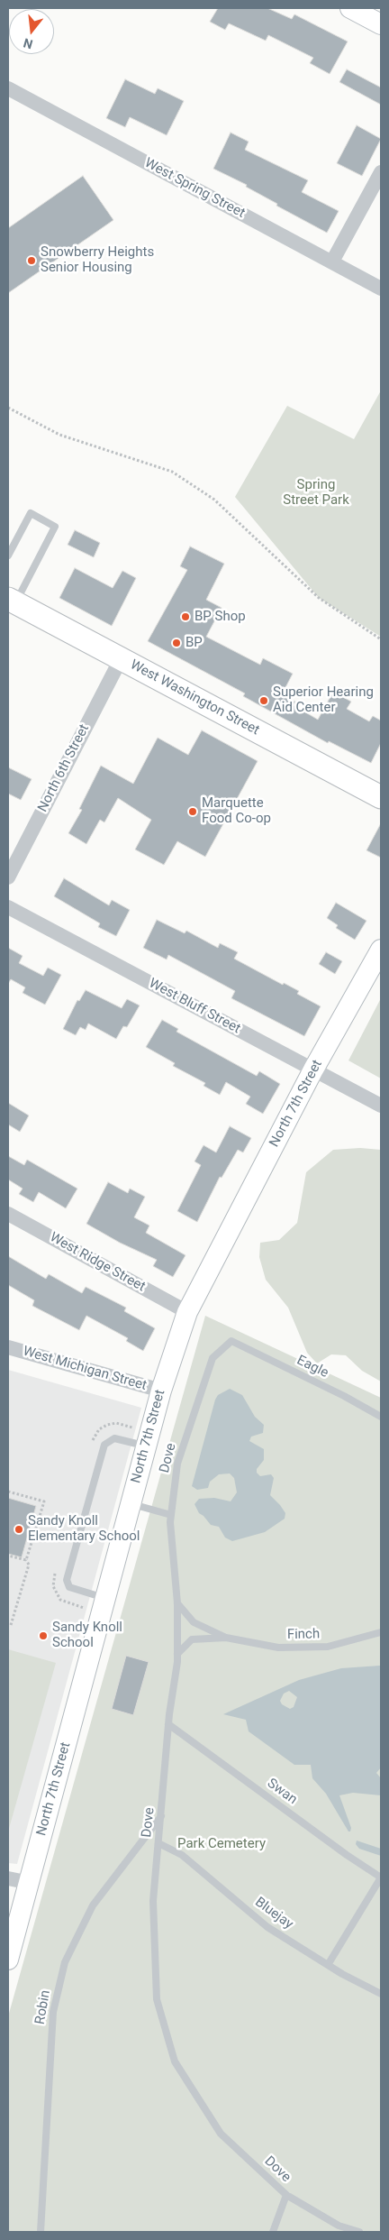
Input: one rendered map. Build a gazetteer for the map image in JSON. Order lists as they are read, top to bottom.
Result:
{
  "streets": {
    "main road": ["West Washington Street"],
    "street": [
      "West Spring Street",
      "North 6th Street",
      "West Bluff Street",
      "North 7th Street",
      "West Ridge Street",
      "West Michigan Street"
    ],
    "lane": [
      "Eagle",
      "Dove",
      "Finch",
      "Swan",
      "Bluejay",
      "Robin"
    ]
  },
  "crossings": [
    ["West Washington Street", "North 6th Street"],
    ["West Bluff Street", "North 7th Street"],
    ["North 7th Street", "West Ridge Street"],
    ["North 7th Street", "West Michigan Street"],
    ["Eagle", "Dove"],
    ["Dove", "Finch"],
    ["Dove", "Swan"],
    ["Dove", "Bluejay"],
    ["Dove", "Robin"]
  ],
  "parks": ["Spring Street Park", "Park Cemetery"],
  "places": [
    "Snowberry Heights Senior Housing",
    "BP Shop",
    "BP",
    "Superior Hearing Aid Center",
    "Marquette Food Co-op",
    "Sandy Knoll Elementary School",
    "Sandy Knoll School"
  ],
  "north": "bottom"
}
